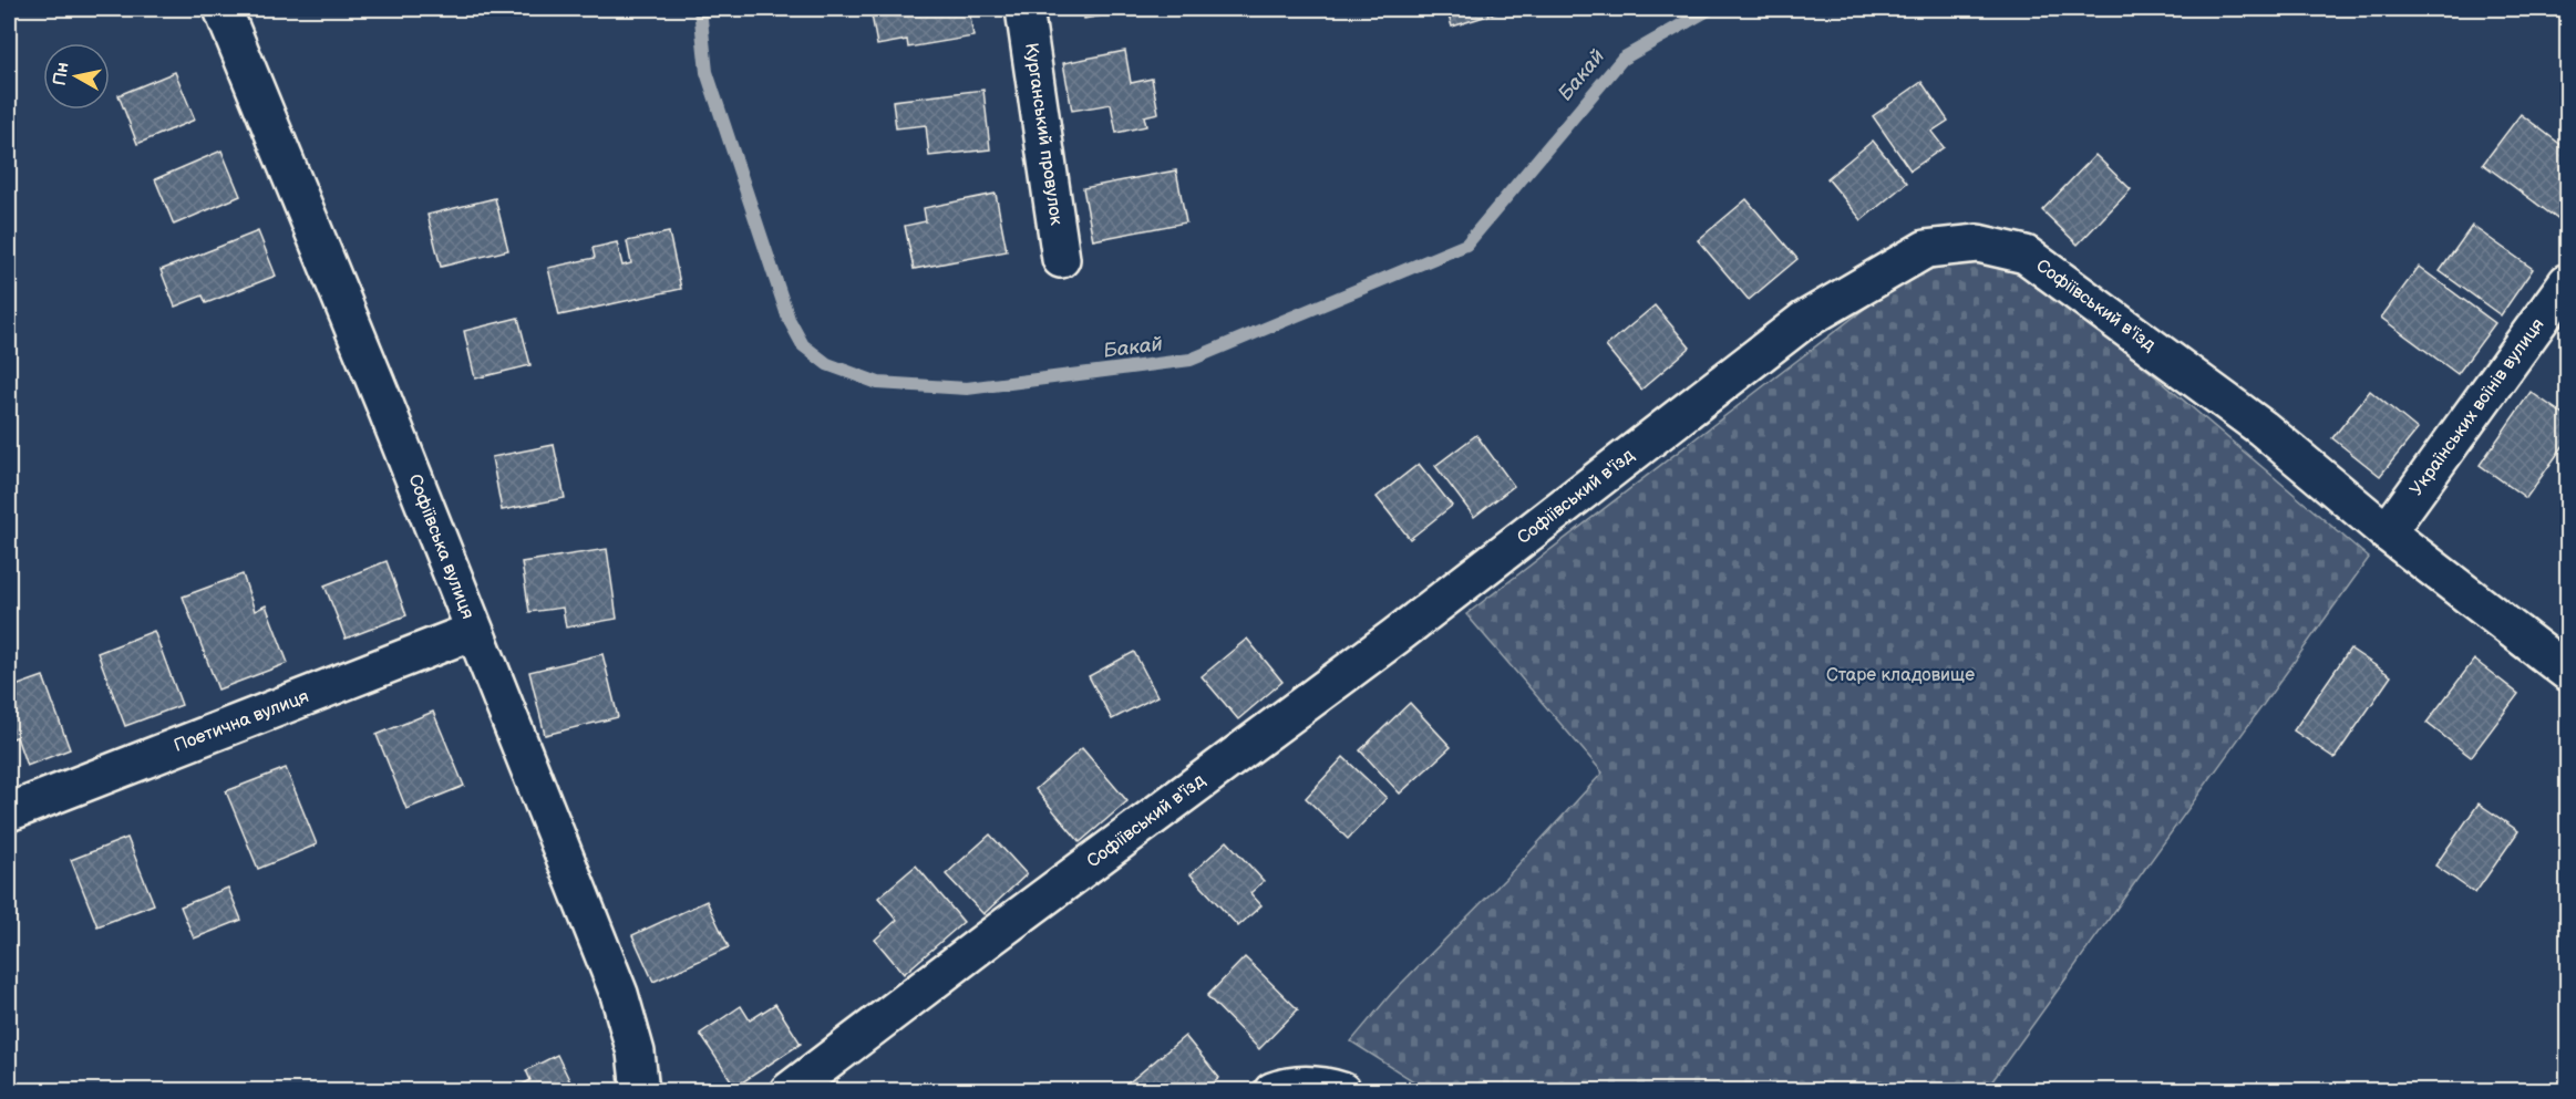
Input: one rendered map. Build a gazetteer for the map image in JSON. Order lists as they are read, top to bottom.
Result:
{
  "streets": {
    "street": [
      "Курганський провулок",
      "Софіївський в'їзд",
      "Українських воїнів вулиця",
      "Софіївська вулиця",
      "Поетична вулиця"
    ]
  },
  "crossings": [
    ["Софіївський в'їзд", "Українських воїнів вулиця"],
    ["Софіївська вулиця", "Поетична вулиця"]
  ],
  "water": ["Бакай"],
  "parks": ["Старе кладовище"],
  "north": "left"
}
